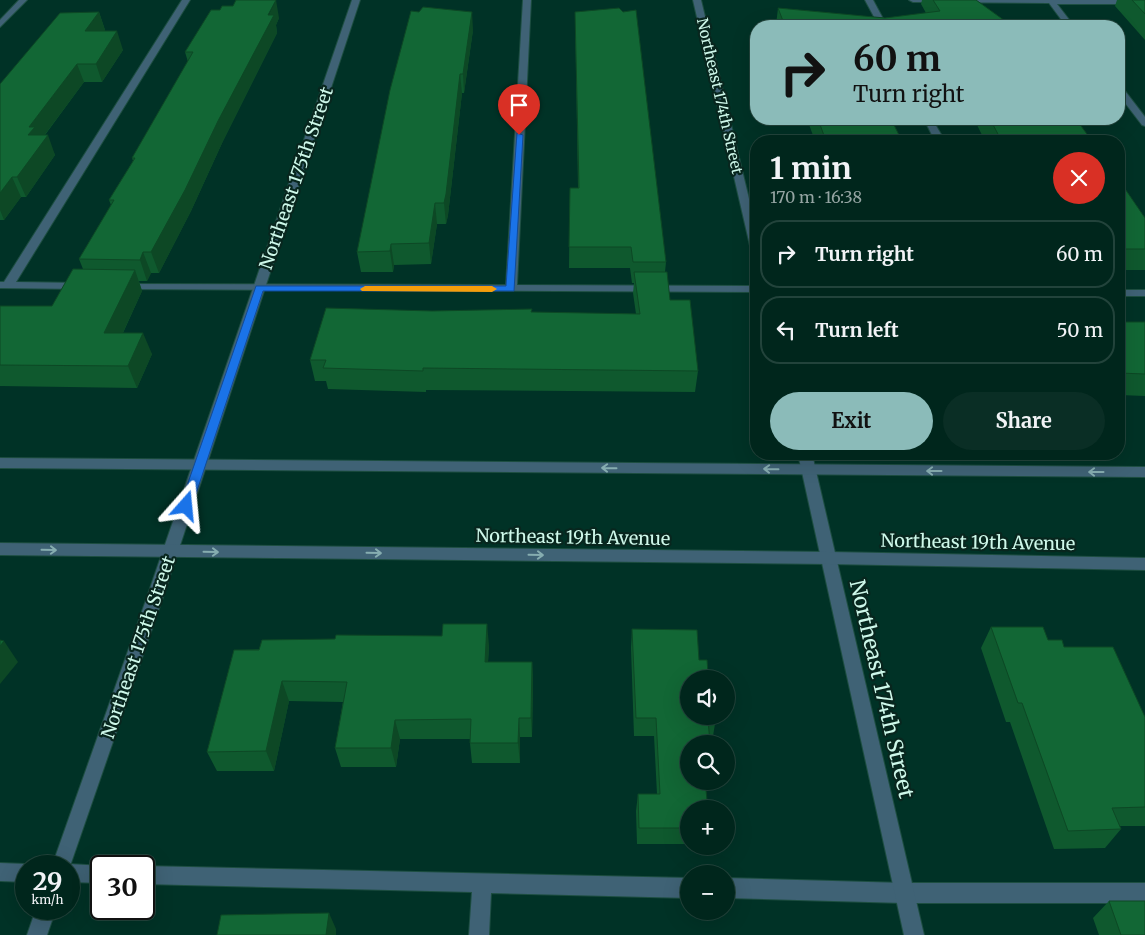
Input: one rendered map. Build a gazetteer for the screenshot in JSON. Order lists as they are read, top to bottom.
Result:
{
  "streets": {
    "street": ["Northeast 174th Street", "Northeast 175th Street", "Northeast 19th Avenue"]
  },
  "crossings": [
    ["Northeast 174th Street", "Northeast 19th Avenue"],
    ["Northeast 175th Street", "Northeast 19th Avenue"]
  ],
  "page": {
    "turn": ["60 m", "Turn right"],
    "heading": ["1 min", "170 m · 16:38"],
    "list": [
      {
        "name": "Turn right",
        "value": "60 m"
      },
      {
        "name": "Turn left",
        "value": "50 m"
      }
    ],
    "buttons": ["Exit", "Share"],
    "map_buttons": ["+", "−"],
    "speed": "29 km/h",
    "limit": "30"
  }
}
